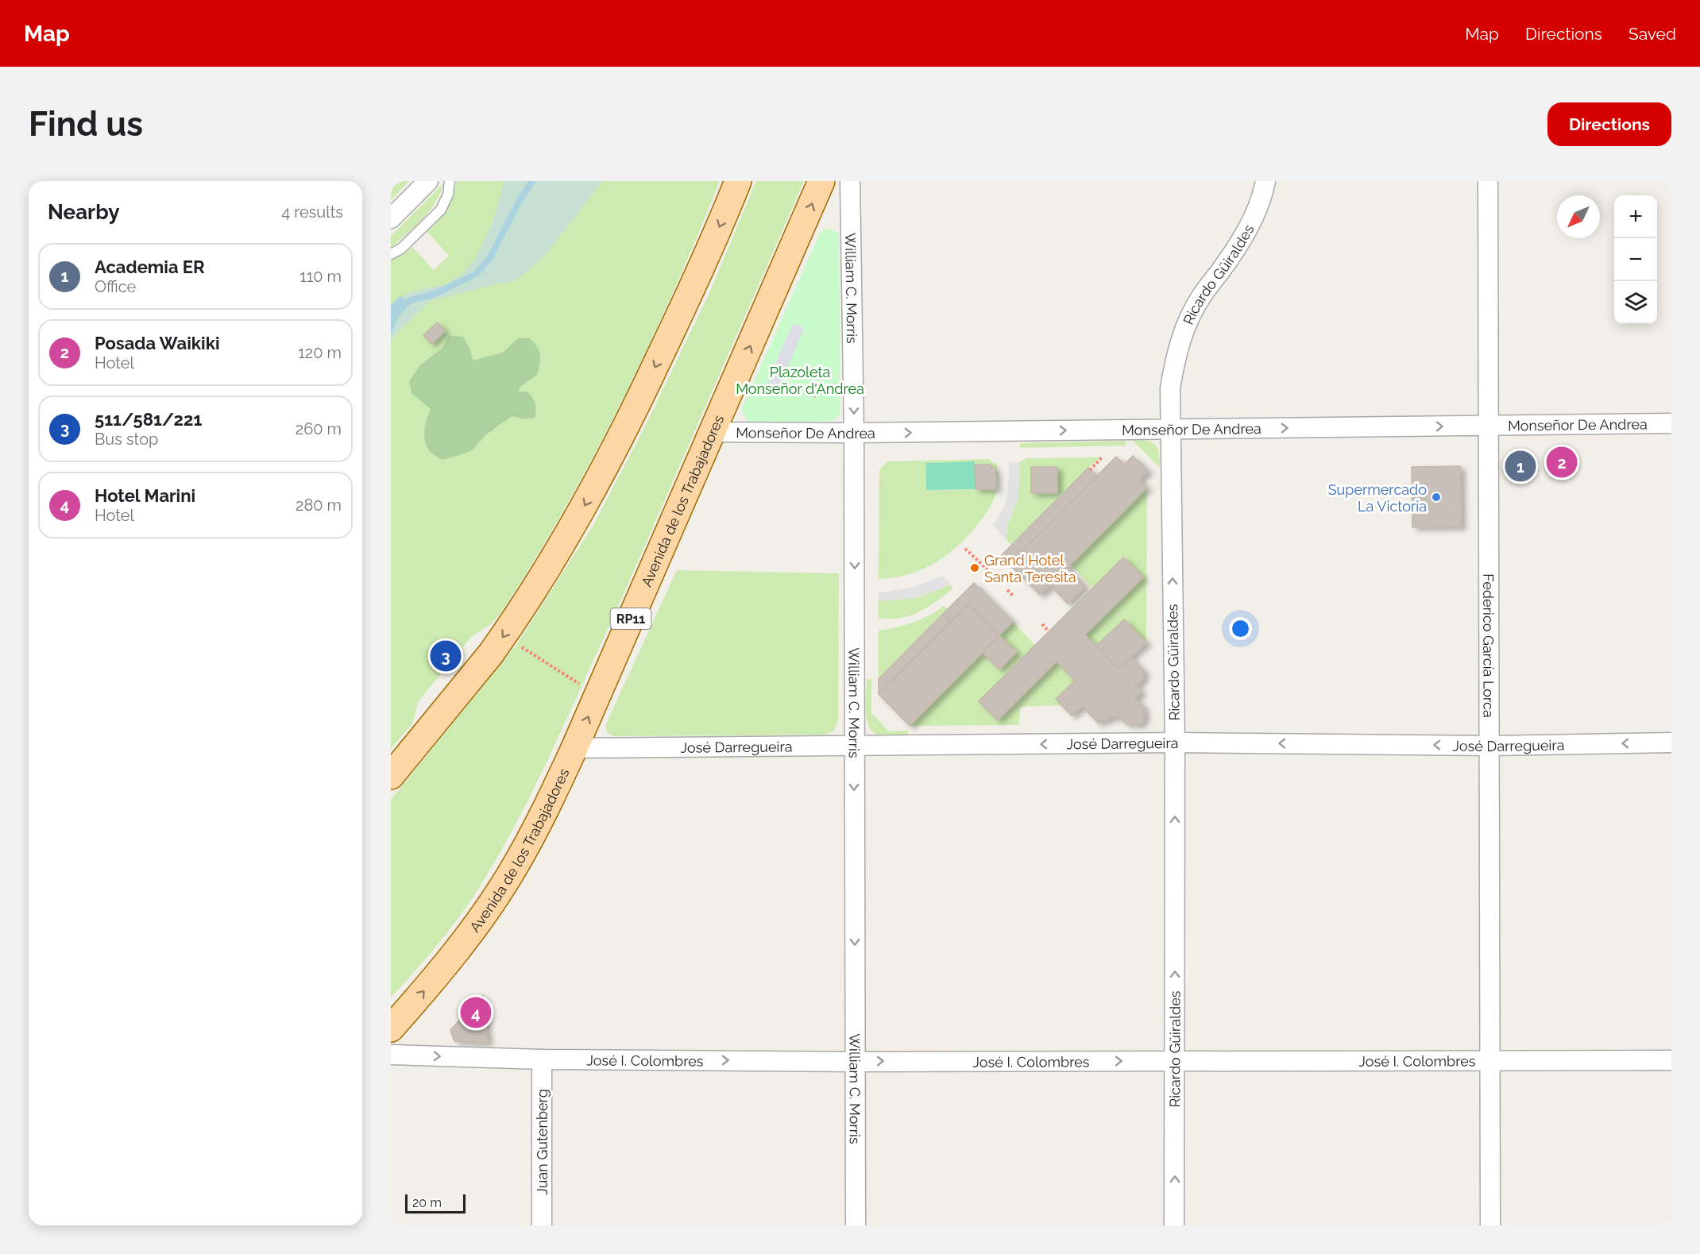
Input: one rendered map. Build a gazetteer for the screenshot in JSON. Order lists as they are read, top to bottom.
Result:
{
  "streets": {
    "main road": ["Avenida de los Trabajadores", "RP11"],
    "street": [
      "Ricardo Güiraldes",
      "William C. Morris",
      "Monseñor De Andrea",
      "Federico García Lorca",
      "José Darregueira",
      "José I. Colombres",
      "Juan Gutenberg"
    ]
  },
  "crossings": [
    ["Ricardo Güiraldes", "Monseñor De Andrea"],
    ["Ricardo Güiraldes", "José Darregueira"],
    ["Ricardo Güiraldes", "José I. Colombres"],
    ["William C. Morris", "Monseñor De Andrea"],
    ["William C. Morris", "José Darregueira"],
    ["William C. Morris", "José I. Colombres"],
    ["Monseñor De Andrea", "Avenida de los Trabajadores"],
    ["Monseñor De Andrea", "Federico García Lorca"],
    ["Avenida de los Trabajadores", "José Darregueira"],
    ["Federico García Lorca", "José Darregueira"],
    ["Federico García Lorca", "José I. Colombres"],
    ["José I. Colombres", "Juan Gutenberg"]
  ],
  "one_way": [
    "Ricardo Güiraldes",
    "William C. Morris",
    "Monseñor De Andrea",
    "José Darregueira",
    "José I. Colombres"
  ],
  "parks": ["Plazoleta Monseñor d'Andrea"],
  "places": ["Supermercado La Victoria", "Grand Hotel Santa Teresita"],
  "scale_bar": "20 m",
  "north": "bottom left",
  "page": {
    "header": "Map",
    "nav": ["Map", "Directions", "Saved"],
    "buttons": "Directions",
    "title": "Find us",
    "heading": ["Nearby", "4 results"],
    "map_buttons": ["+", "−"],
    "list": [
      {
        "mark": "1",
        "name": "Academia ER",
        "note": "Office",
        "value": "110 m"
      },
      {
        "mark": "2",
        "name": "Posada Waikiki",
        "note": "Hotel",
        "value": "120 m"
      },
      {
        "mark": "3",
        "name": "511/581/221",
        "note": "Bus stop",
        "value": "260 m"
      },
      {
        "mark": "4",
        "name": "Hotel Marini",
        "note": "Hotel",
        "value": "280 m"
      }
    ],
    "pins": [
      "2",
      "1",
      "3",
      "4"
    ],
    "scale": "20 m"
  }
}
